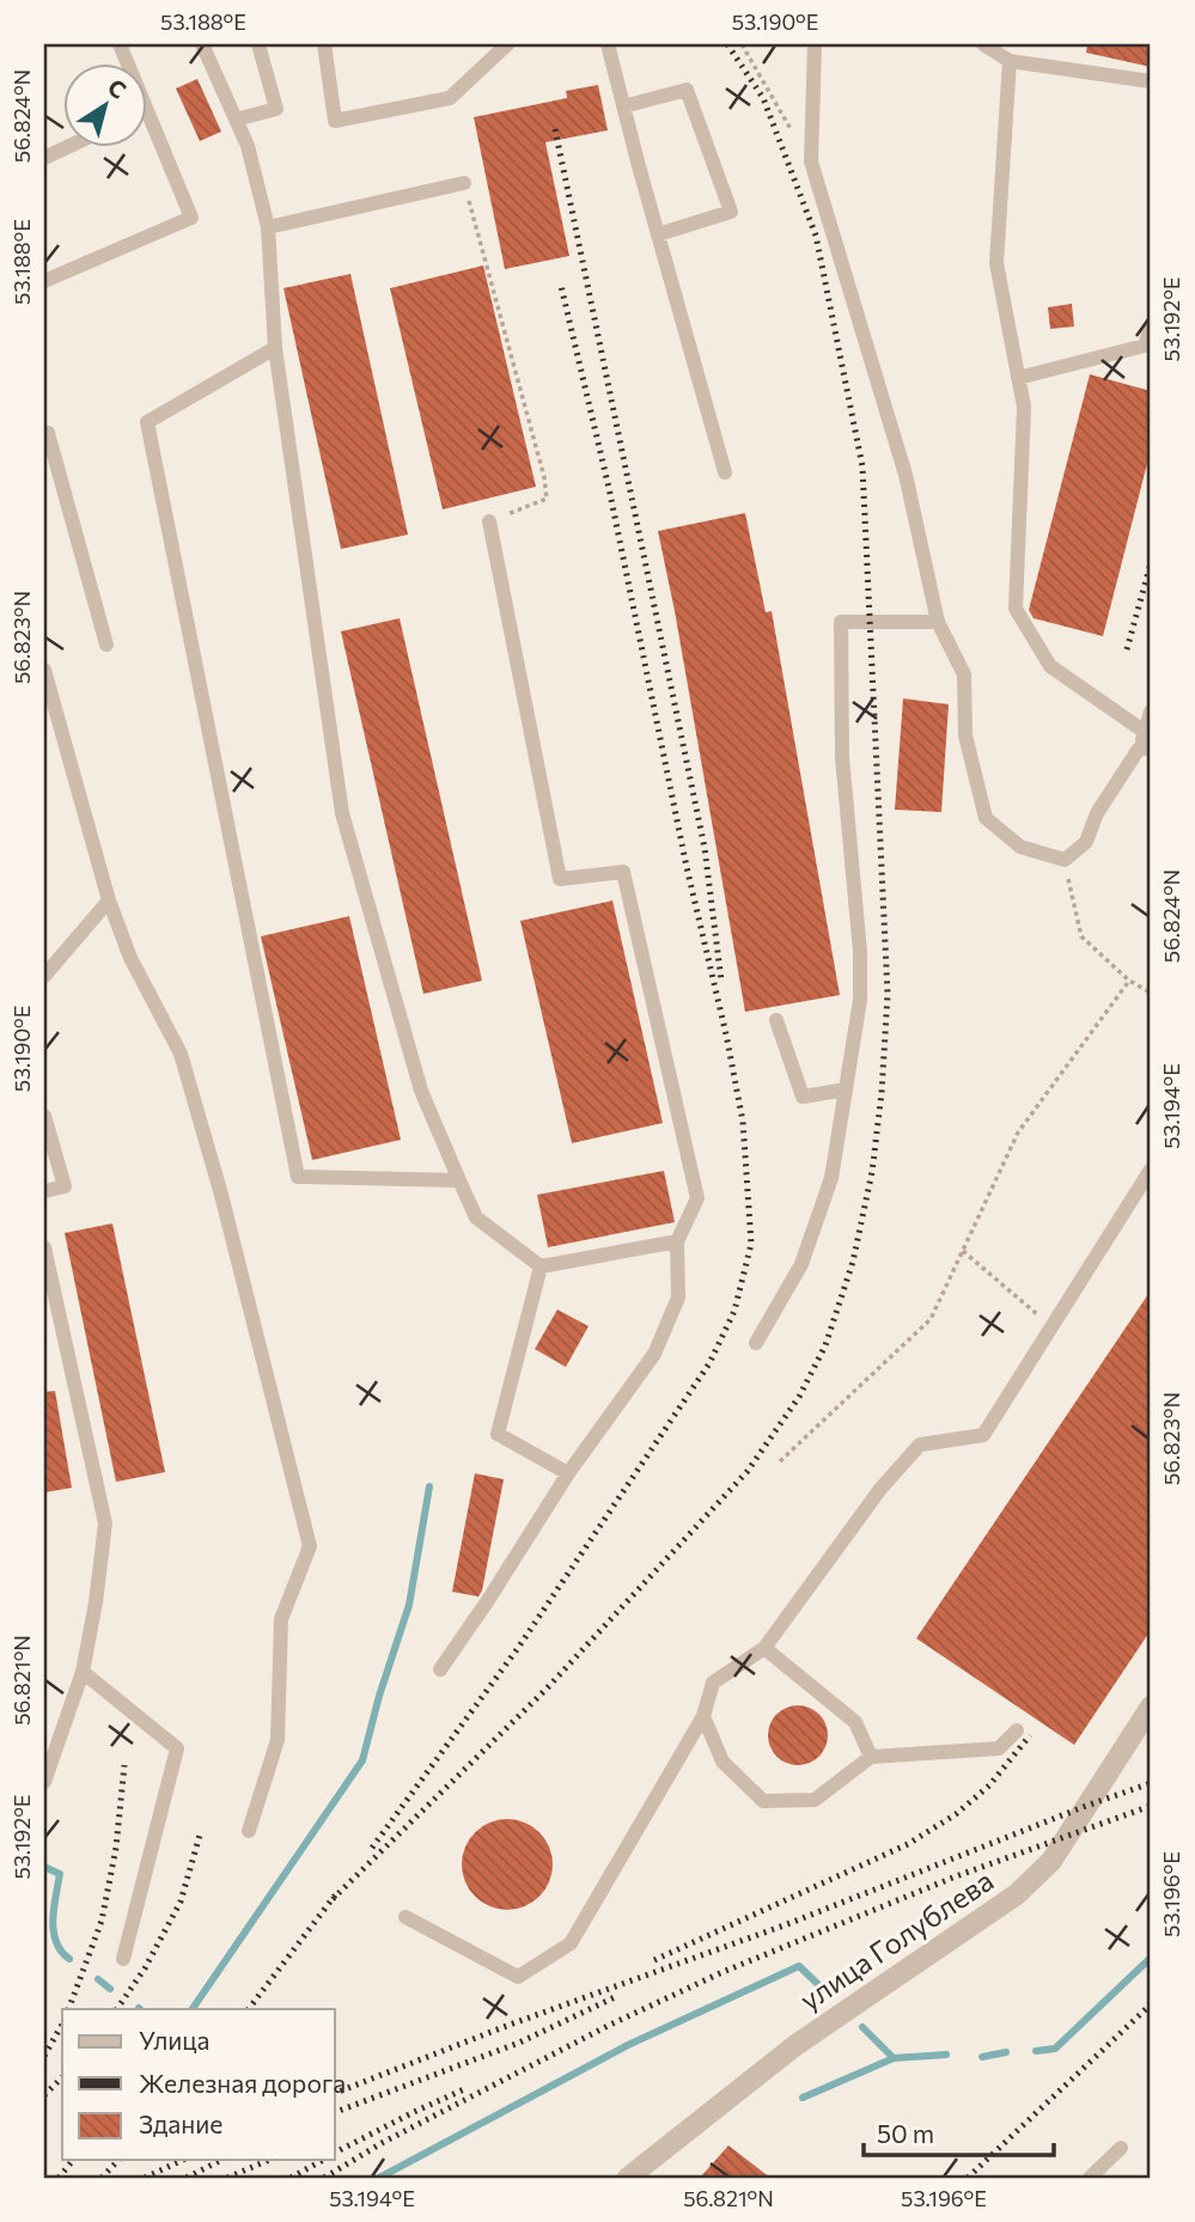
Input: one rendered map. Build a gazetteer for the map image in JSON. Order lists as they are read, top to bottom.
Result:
{
  "streets": {
    "street": ["улица Голублева"]
  },
  "legend": ["Улица", "Железная дорога", "Здание"],
  "scale_bar": "50 m",
  "north": "top right",
  "coordinates": [
    "53.188°E",
    "53.190°E",
    "56.824°N",
    "53.192°E",
    "56.823°N",
    "53.194°E",
    "56.821°N",
    "53.196°E"
  ]
}
